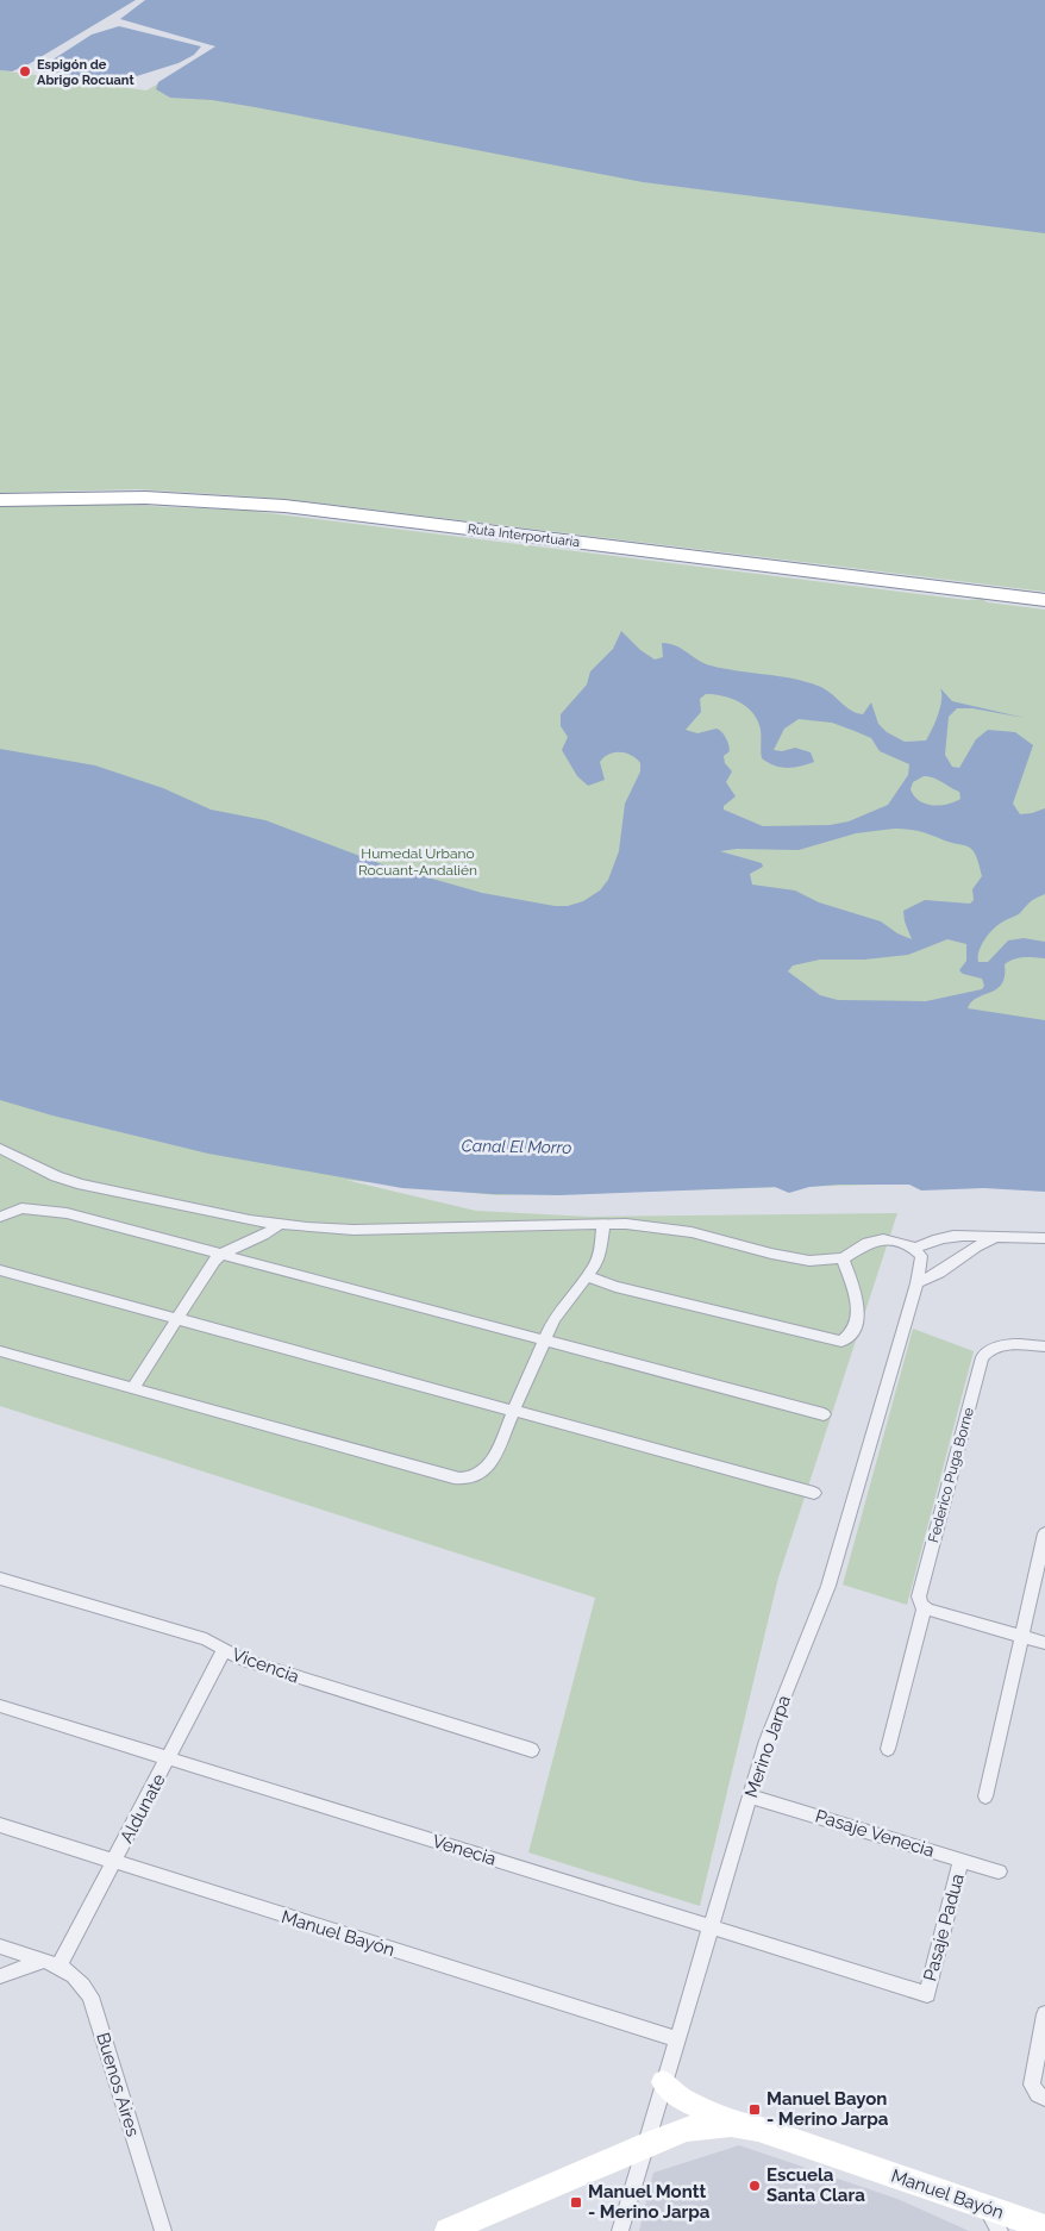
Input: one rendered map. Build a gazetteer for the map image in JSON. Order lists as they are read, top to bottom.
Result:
{
  "streets": {
    "highway": ["Ruta Interportuaria"],
    "street": [
      "Federico Puga Borne",
      "Vicencia",
      "Merino Jarpa",
      "Aldunate",
      "Pasaje Venecia",
      "Venecia",
      "Pasaje Padua",
      "Manuel Bayón",
      "Buenos Aires"
    ]
  },
  "crossings": [
    ["Vicencia", "Aldunate"],
    ["Merino Jarpa", "Pasaje Venecia"],
    ["Merino Jarpa", "Venecia"],
    ["Merino Jarpa", "Manuel Bayón"],
    ["Aldunate", "Venecia"],
    ["Aldunate", "Manuel Bayón"],
    ["Aldunate", "Buenos Aires"],
    ["Pasaje Venecia", "Pasaje Padua"],
    ["Venecia", "Pasaje Padua"]
  ],
  "water": ["Canal El Morro"],
  "parks": ["Humedal Urbano Rocuant-Andalién"],
  "places": {
    "other": ["Espigón de Abrigo Rocuant", "Escuela Santa Clara"],
    "transit": ["Manuel Bayon - Merino Jarpa", "Manuel Montt - Merino Jarpa"]
  }
}
